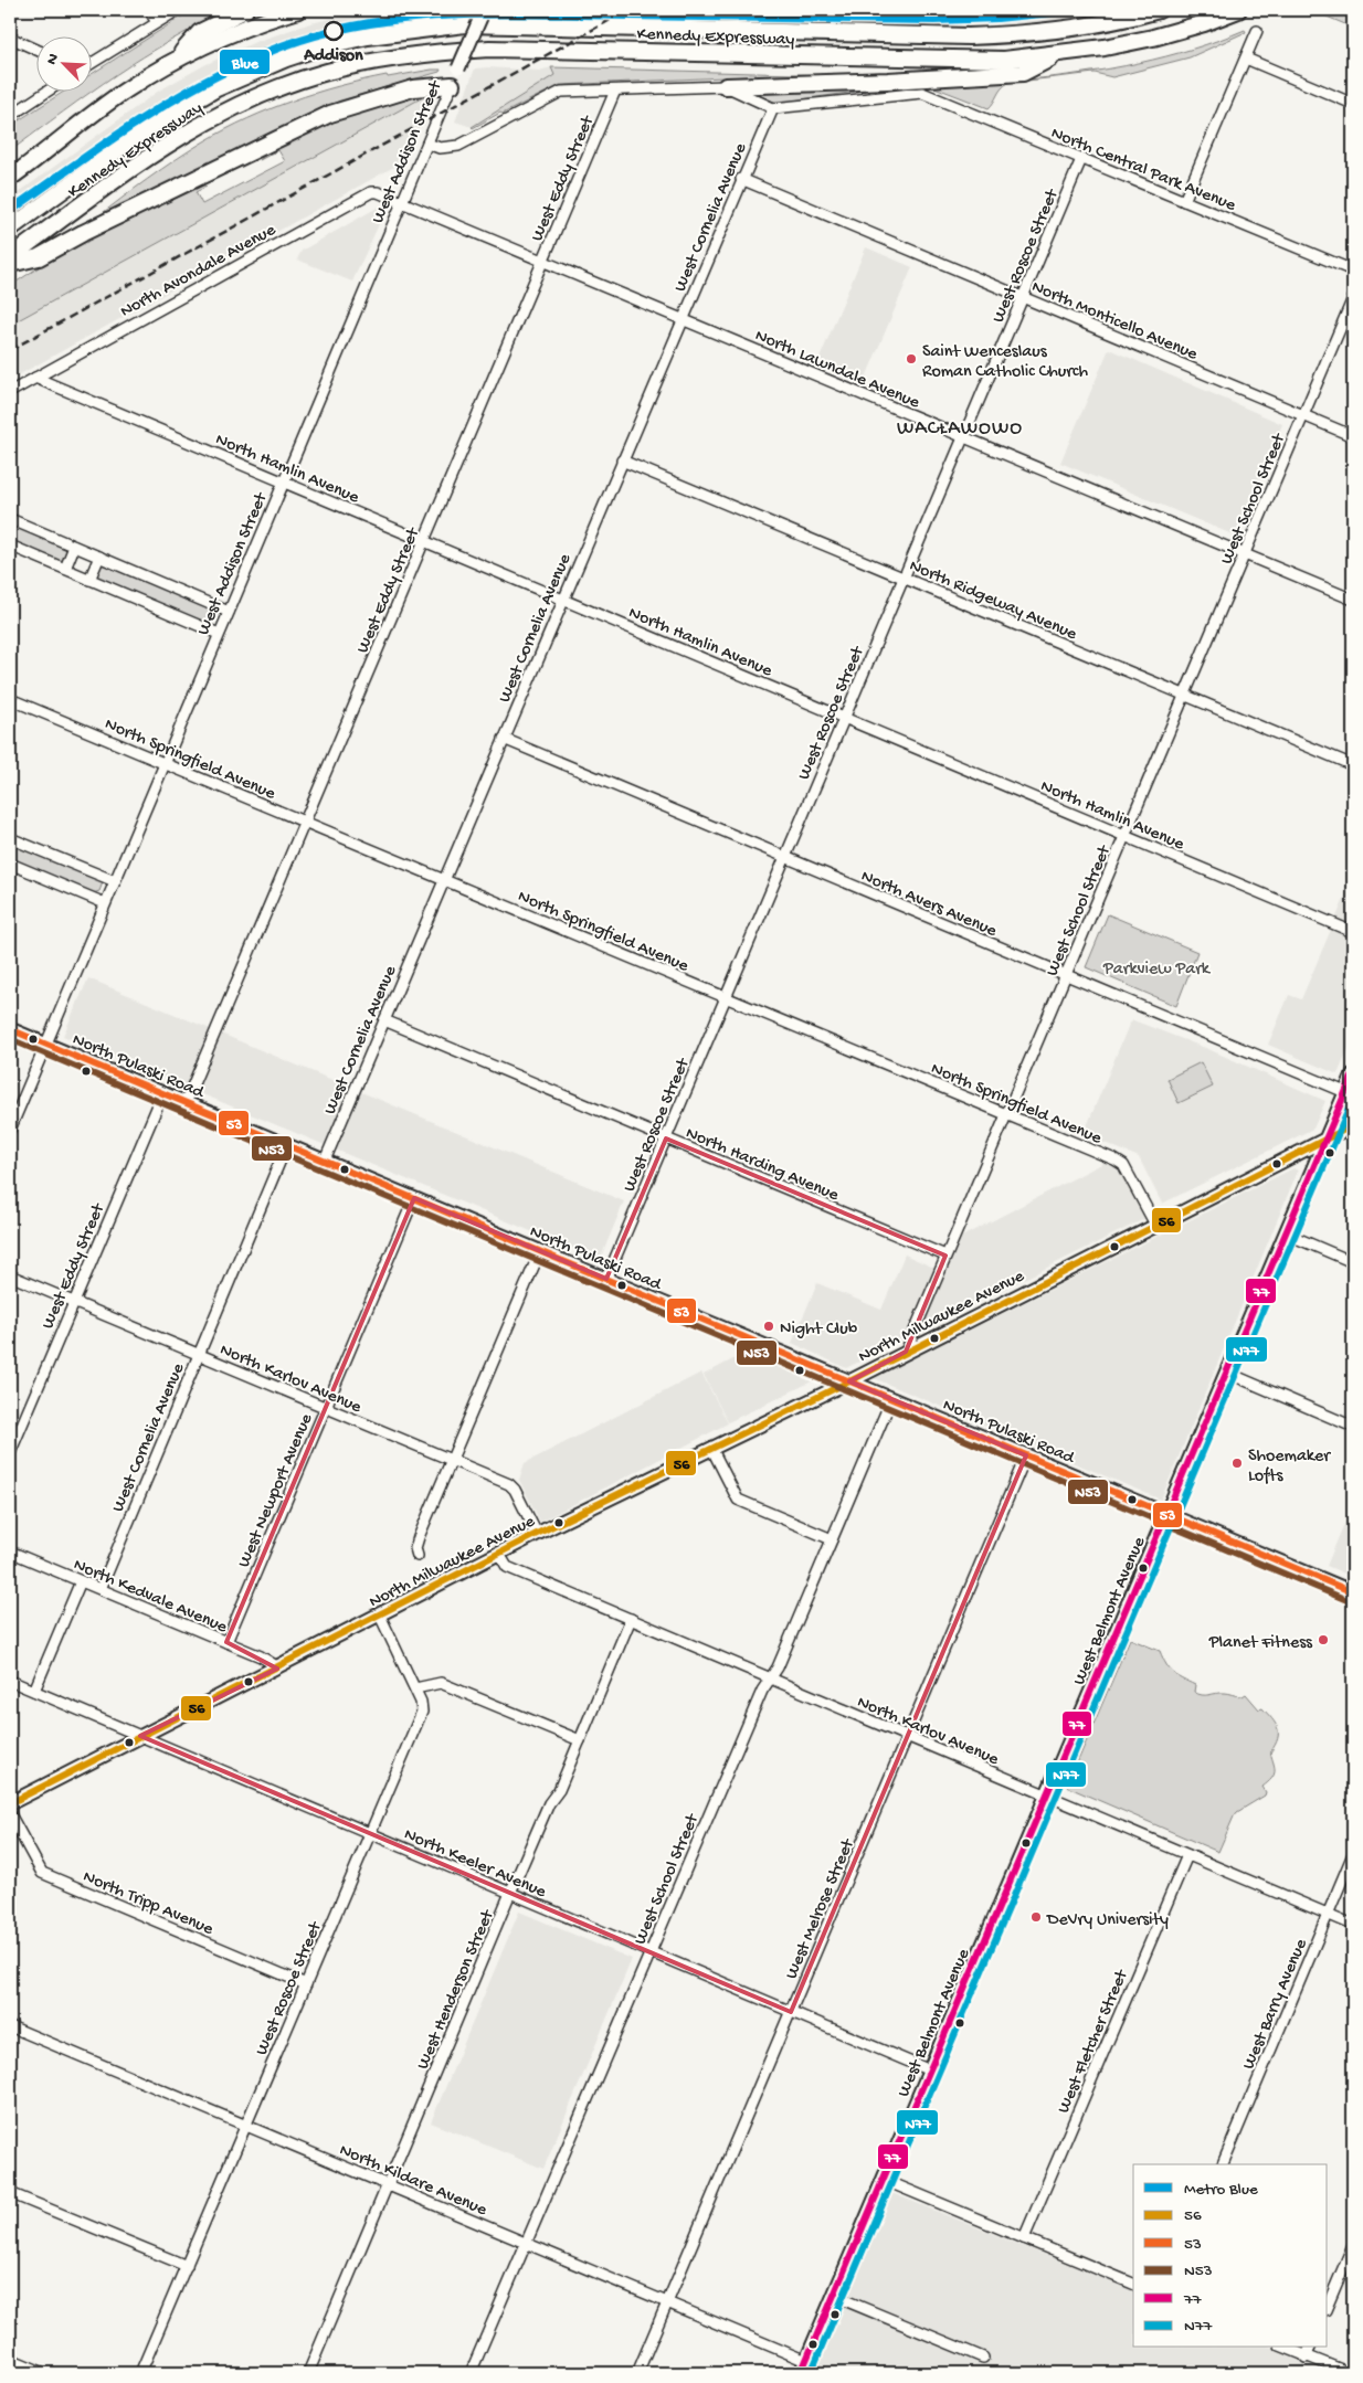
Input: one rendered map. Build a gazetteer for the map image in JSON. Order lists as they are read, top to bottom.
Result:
{
  "streets": {
    "highway": ["Kennedy Expressway"],
    "main road": [
      "West Addison Street",
      "North Pulaski Road",
      "North Milwaukee Avenue",
      "West Belmont Avenue"
    ],
    "street": [
      "North Central Park Avenue",
      "West Eddy Street",
      "West Cornelia Avenue",
      "West Roscoe Street",
      "North Avondale Avenue",
      "North Monticello Avenue",
      "North Lawndale Avenue",
      "North Hamlin Avenue",
      "West School Street",
      "North Ridgeway Avenue",
      "North Springfield Avenue",
      "North Avers Avenue",
      "North Harding Avenue",
      "North Karlov Avenue",
      "West Newport Avenue",
      "North Kedvale Avenue",
      "North Keeler Avenue",
      "North Tripp Avenue",
      "West Melrose Street",
      "West Henderson Street",
      "West Barry Avenue",
      "West Fletcher Street",
      "North Kildare Avenue"
    ]
  },
  "crossings": [
    ["West Addison Street", "North Avondale Avenue"],
    ["West Addison Street", "North Lawndale Avenue"],
    ["West Addison Street", "North Hamlin Avenue"],
    ["West Addison Street", "North Springfield Avenue"],
    ["West Addison Street", "North Pulaski Road"],
    ["North Central Park Avenue", "West Cornelia Avenue"],
    ["North Central Park Avenue", "West Roscoe Street"],
    ["West Eddy Street", "North Lawndale Avenue"],
    ["West Eddy Street", "North Hamlin Avenue"],
    ["West Eddy Street", "North Springfield Avenue"],
    ["West Eddy Street", "North Pulaski Road"],
    ["West Eddy Street", "North Karlov Avenue"],
    ["West Cornelia Avenue", "North Monticello Avenue"],
    ["West Cornelia Avenue", "North Lawndale Avenue"],
    ["West Cornelia Avenue", "North Hamlin Avenue"],
    ["West Cornelia Avenue", "North Ridgeway Avenue"],
    ["West Cornelia Avenue", "North Springfield Avenue"],
    ["West Cornelia Avenue", "North Avers Avenue"],
    ["West Cornelia Avenue", "North Pulaski Road"],
    ["West Cornelia Avenue", "North Harding Avenue"],
    ["West Cornelia Avenue", "North Karlov Avenue"],
    ["West Cornelia Avenue", "North Kedvale Avenue"],
    ["West Roscoe Street", "North Monticello Avenue"],
    ["West Roscoe Street", "North Lawndale Avenue"],
    ["West Roscoe Street", "North Hamlin Avenue"],
    ["West Roscoe Street", "North Ridgeway Avenue"],
    ["West Roscoe Street", "North Springfield Avenue"],
    ["West Roscoe Street", "North Avers Avenue"],
    ["West Roscoe Street", "North Pulaski Road"],
    ["West Roscoe Street", "North Harding Avenue"],
    ["West Roscoe Street", "North Milwaukee Avenue"],
    ["West Roscoe Street", "North Keeler Avenue"],
    ["West Roscoe Street", "North Tripp Avenue"],
    ["West Roscoe Street", "North Kildare Avenue"],
    ["North Avondale Avenue", "North Lawndale Avenue"],
    ["North Avondale Avenue", "North Hamlin Avenue"],
    ["North Monticello Avenue", "West School Street"],
    ["North Lawndale Avenue", "West School Street"],
    ["North Hamlin Avenue", "West School Street"],
    ["West School Street", "North Ridgeway Avenue"],
    ["West School Street", "North Springfield Avenue"],
    ["West School Street", "North Avers Avenue"],
    ["West School Street", "North Pulaski Road"],
    ["West School Street", "North Harding Avenue"],
    ["West School Street", "North Milwaukee Avenue"],
    ["West School Street", "North Karlov Avenue"],
    ["West School Street", "North Keeler Avenue"],
    ["West School Street", "North Kildare Avenue"],
    ["North Springfield Avenue", "North Milwaukee Avenue"],
    ["North Avers Avenue", "West Belmont Avenue"],
    ["North Pulaski Road", "North Milwaukee Avenue"],
    ["North Pulaski Road", "West Newport Avenue"],
    ["North Pulaski Road", "West Belmont Avenue"],
    ["North Pulaski Road", "West Melrose Street"],
    ["North Milwaukee Avenue", "North Karlov Avenue"],
    ["North Milwaukee Avenue", "North Kedvale Avenue"],
    ["North Milwaukee Avenue", "West Belmont Avenue"],
    ["North Milwaukee Avenue", "North Keeler Avenue"],
    ["North Karlov Avenue", "West Newport Avenue"],
    ["North Karlov Avenue", "West Belmont Avenue"],
    ["North Karlov Avenue", "West Melrose Street"],
    ["North Karlov Avenue", "West Henderson Street"],
    ["North Karlov Avenue", "West Barry Avenue"],
    ["North Karlov Avenue", "West Fletcher Street"],
    ["West Newport Avenue", "North Kedvale Avenue"],
    ["West Belmont Avenue", "North Keeler Avenue"],
    ["West Belmont Avenue", "North Kildare Avenue"],
    ["North Keeler Avenue", "West Melrose Street"],
    ["North Keeler Avenue", "West Henderson Street"],
    ["West Melrose Street", "North Kildare Avenue"],
    ["West Henderson Street", "North Kildare Avenue"]
  ],
  "districts": ["WACŁAWOWO"],
  "parks": ["Parkview Park"],
  "places": [
    "Addison",
    "Saint Wenceslaus Roman Catholic Church",
    "Night Club",
    "Shoemaker Lofts",
    "Planet Fitness",
    "DeVry University"
  ],
  "lines": [
    "metro line Blue",
    "transit line 53",
    "transit line N53",
    "transit line 77",
    "transit line N77",
    "transit line 56"
  ],
  "legend": [
    "Metro Blue",
    "56",
    "53",
    "N53",
    "77",
    "N77"
  ],
  "north": "top left"
}
